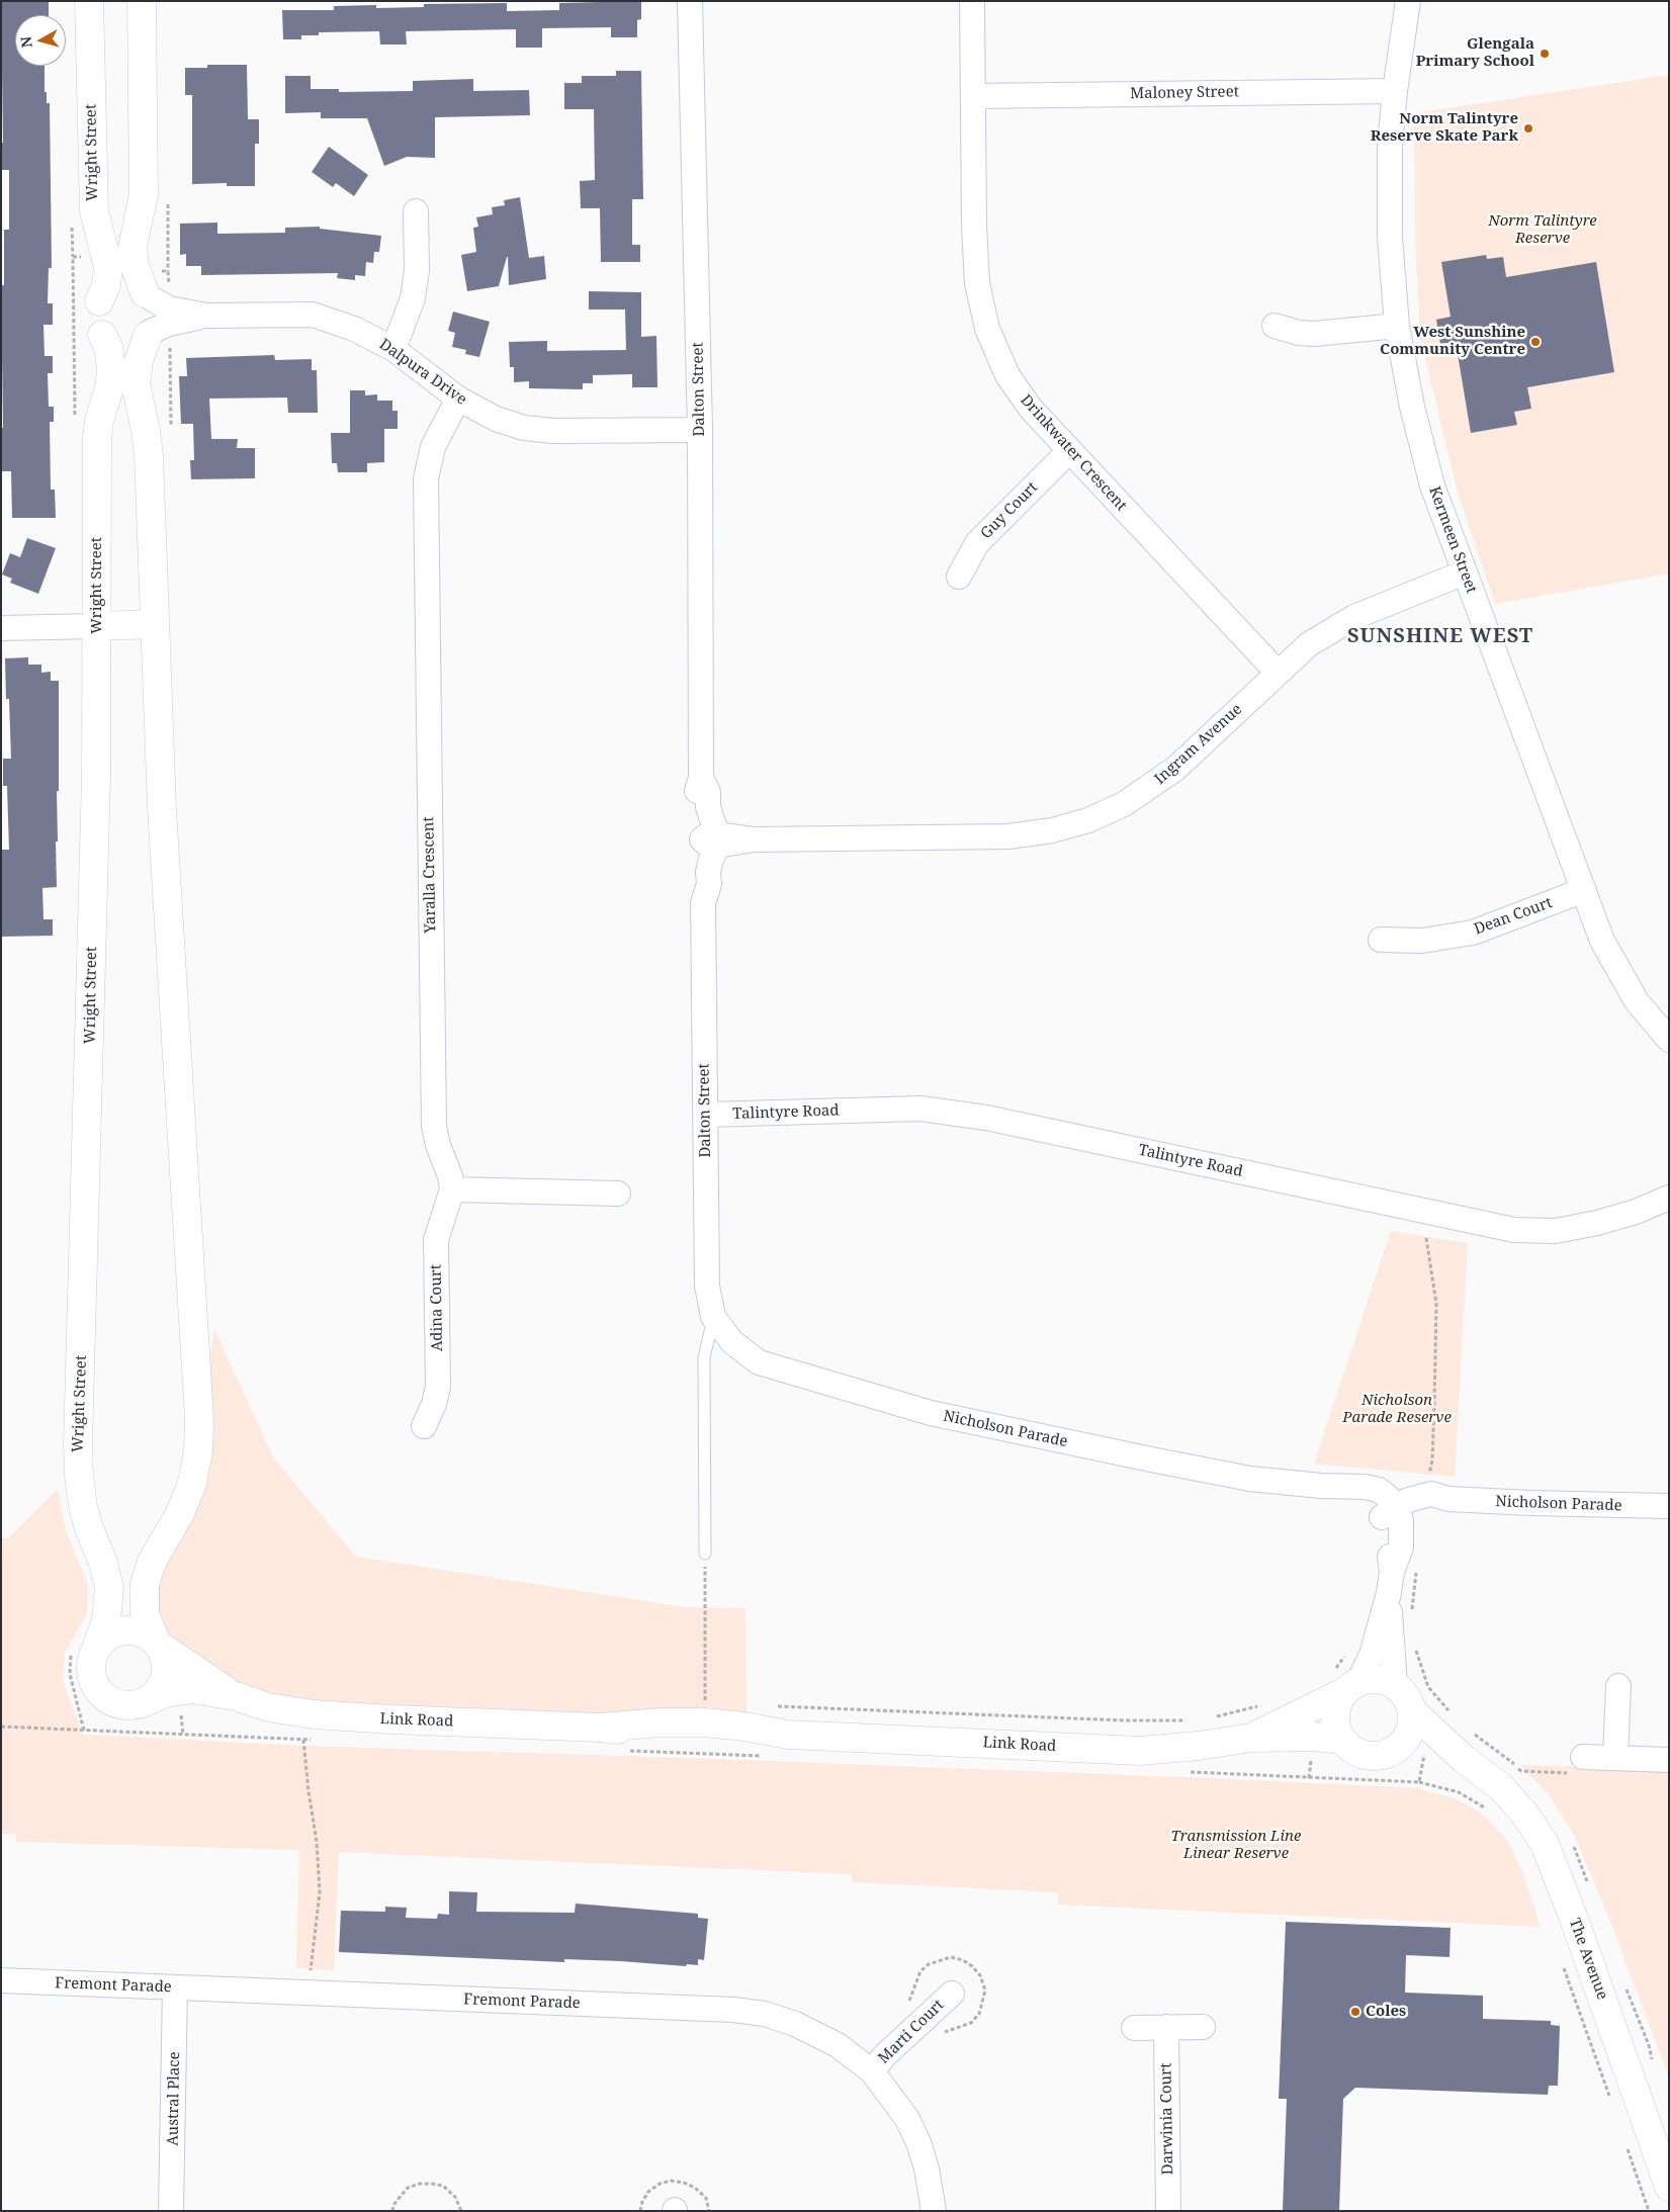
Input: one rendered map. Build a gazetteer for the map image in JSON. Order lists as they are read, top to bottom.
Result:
{
  "streets": {
    "street": [
      "Maloney Street",
      "Wright Street",
      "Dalpura Drive",
      "Dalton Street",
      "Drinkwater Crescent",
      "Guy Court",
      "Kermeen Street",
      "Ingram Avenue",
      "Yaralla Crescent",
      "Dean Court",
      "Talintyre Road",
      "Adina Court",
      "Nicholson Parade",
      "Link Road",
      "The Avenue",
      "Fremont Parade",
      "Marti Court",
      "Austral Place",
      "Darwinia Court"
    ]
  },
  "crossings": [
    ["Maloney Street", "Drinkwater Crescent"],
    ["Maloney Street", "Kermeen Street"],
    ["Wright Street", "Dalpura Drive"],
    ["Wright Street", "Link Road"],
    ["Dalpura Drive", "Dalton Street"],
    ["Dalpura Drive", "Yaralla Crescent"],
    ["Dalton Street", "Ingram Avenue"],
    ["Dalton Street", "Talintyre Road"],
    ["Dalton Street", "Nicholson Parade"],
    ["Drinkwater Crescent", "Guy Court"],
    ["Drinkwater Crescent", "Ingram Avenue"],
    ["Kermeen Street", "Ingram Avenue"],
    ["Kermeen Street", "Dean Court"],
    ["Yaralla Crescent", "Adina Court"],
    ["Link Road", "The Avenue"],
    ["Fremont Parade", "Marti Court"],
    ["Fremont Parade", "Austral Place"]
  ],
  "districts": ["SUNSHINE WEST"],
  "parks": ["Norm Talintyre Reserve", "Nicholson Parade Reserve", "Transmission Line Linear Reserve"],
  "places": [
    "Glengala Primary School",
    "Norm Talintyre Reserve Skate Park",
    "West Sunshine Community Centre",
    "Coles"
  ],
  "north": "left"
}
